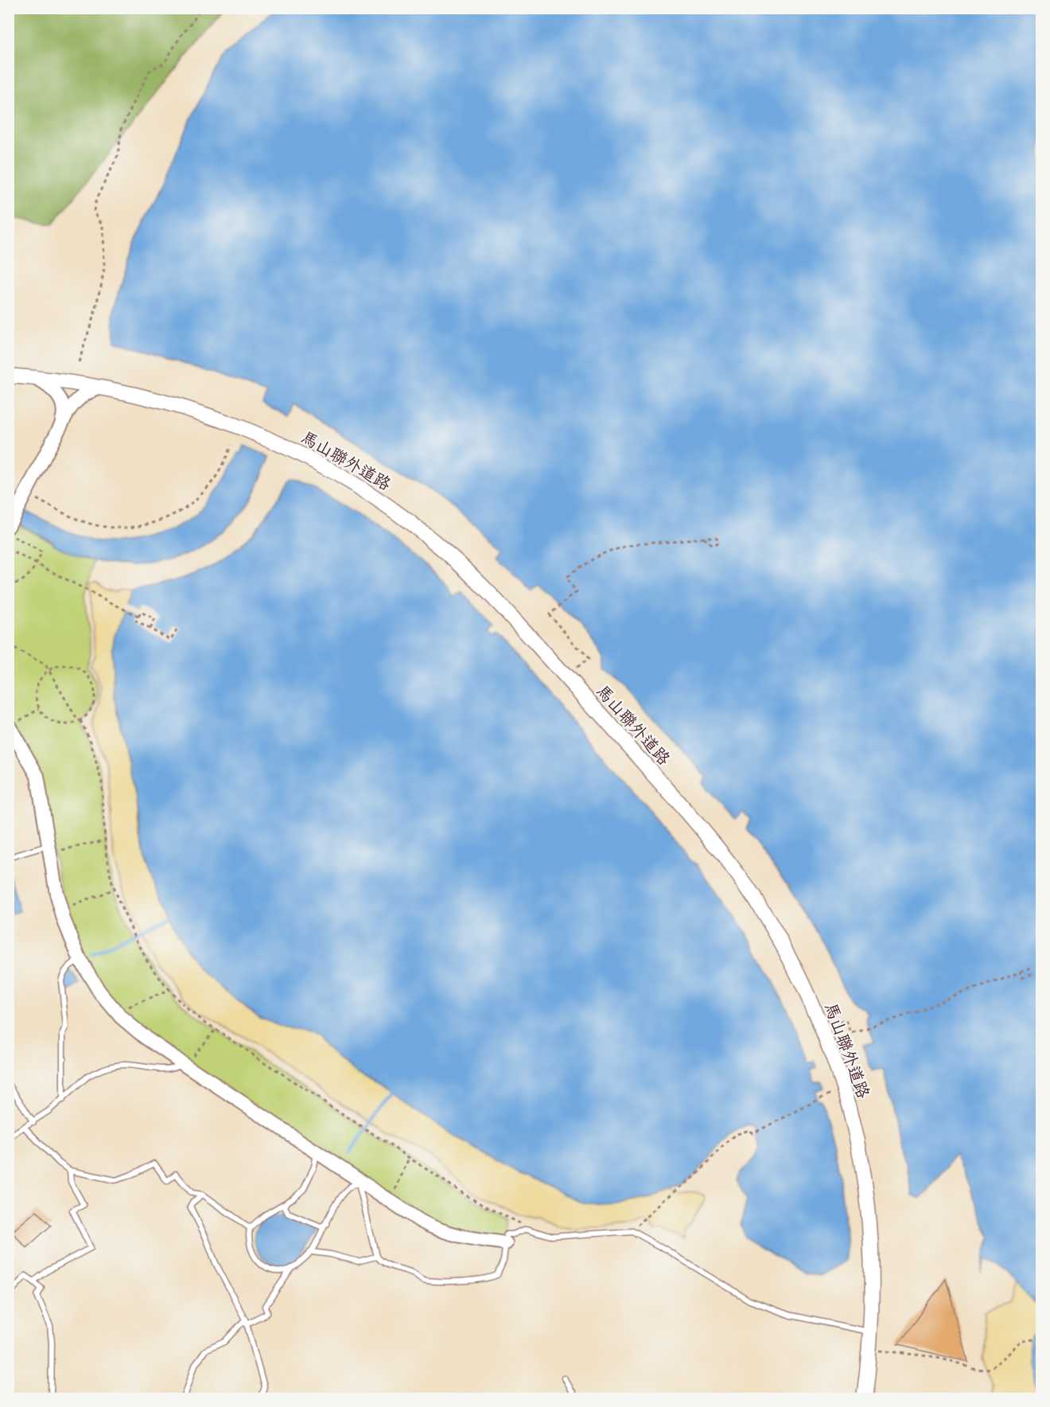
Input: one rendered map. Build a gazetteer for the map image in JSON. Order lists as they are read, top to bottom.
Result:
{
  "streets": {
    "main road": ["馬山聯外道路"]
  }
}
